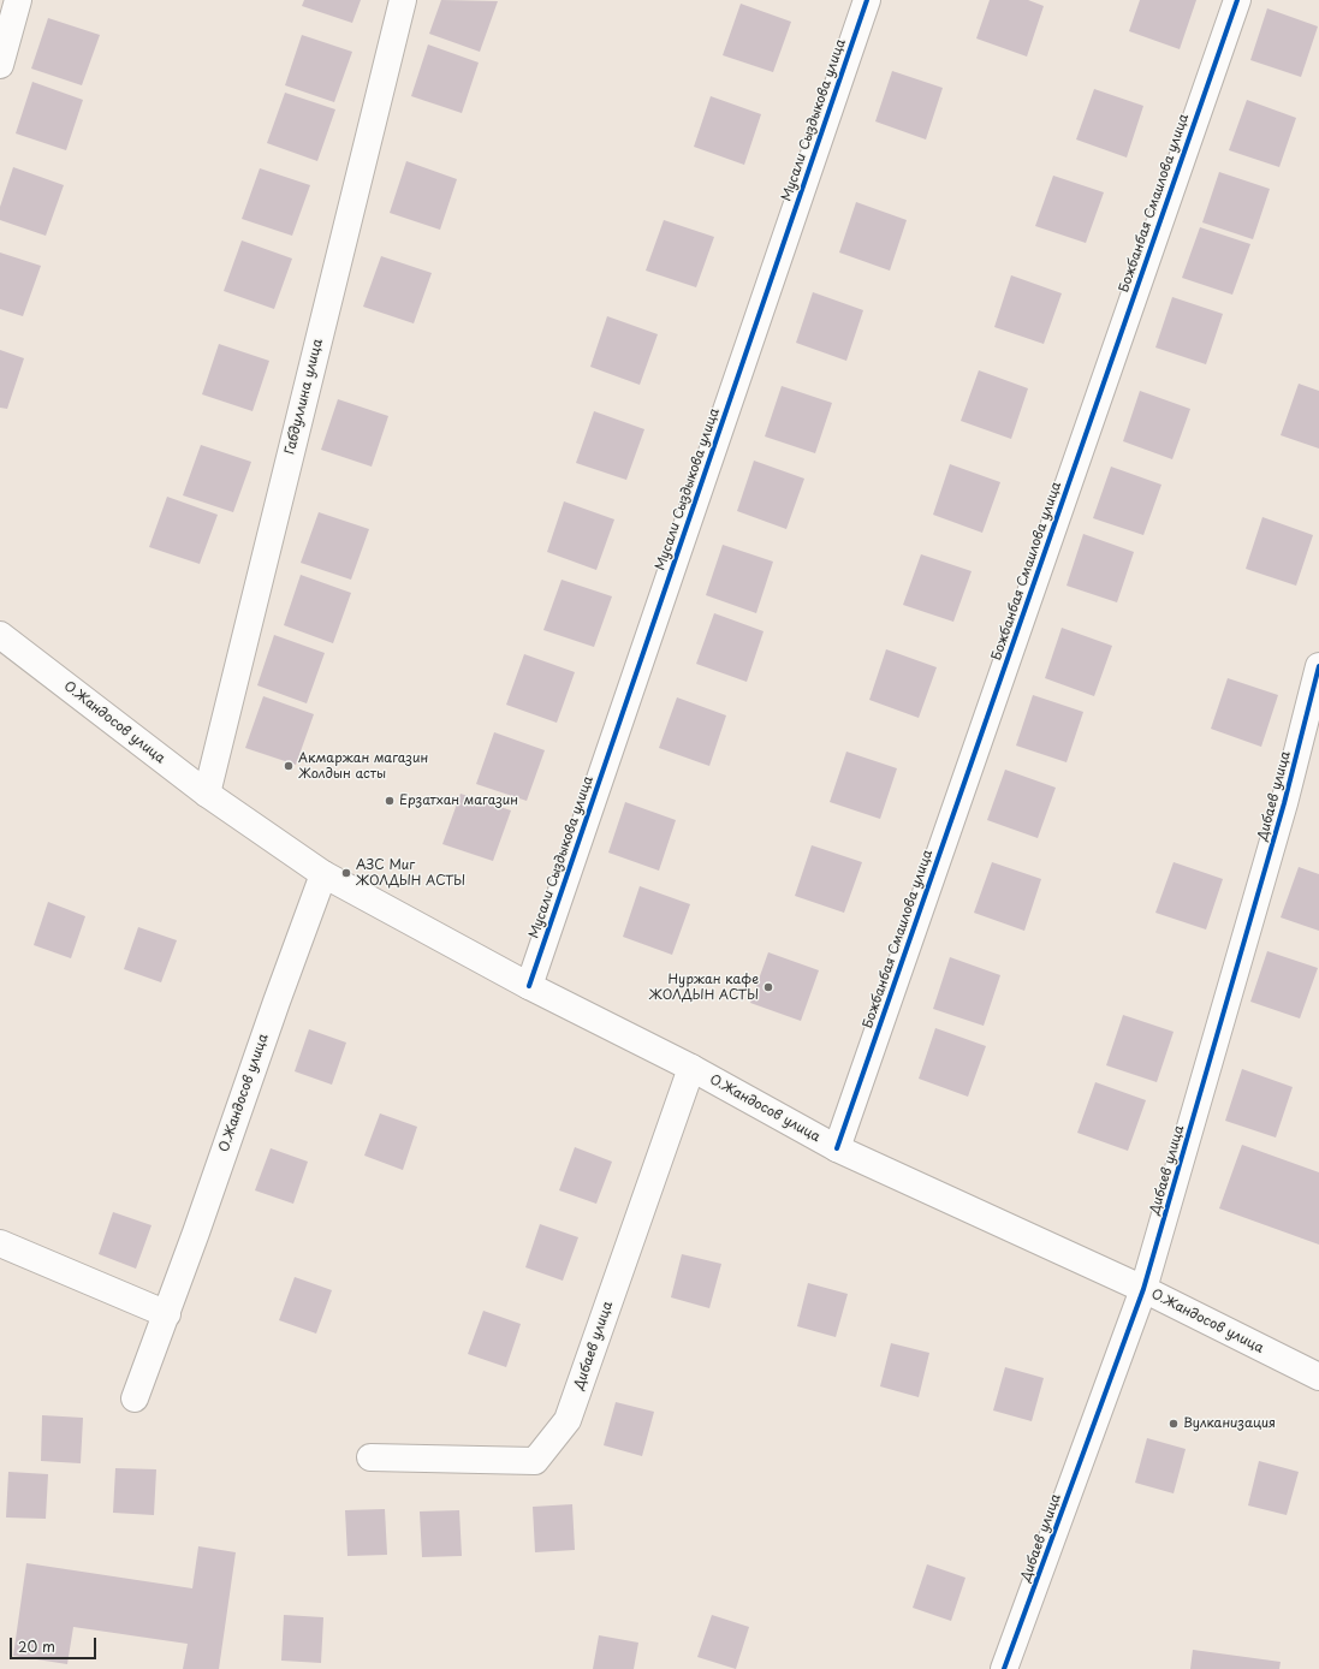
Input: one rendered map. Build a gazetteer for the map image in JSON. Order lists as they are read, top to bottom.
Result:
{
  "streets": {
    "street": [
      "Мусали Сыздыкова улица",
      "Божбанбая Смаилова улица",
      "Габдуллина улица",
      "О.Жандосов улица",
      "Дибаев улица"
    ]
  },
  "crossings": [
    ["Мусали Сыздыкова улица", "О.Жандосов улица"],
    ["Божбанбая Смаилова улица", "О.Жандосов улица"],
    ["Габдуллина улица", "О.Жандосов улица"],
    ["О.Жандосов улица", "Дибаев улица"]
  ],
  "places": [
    "Акмаржан магазин Жолдын асты",
    "Ерзатхан магазин",
    "АЗС Миг ЖОЛДЫН АСТЫ",
    "Нуржан кафе ЖОЛДЫН АСТЫ",
    "Вулканизация"
  ],
  "scale_bar": "20 m"
}
